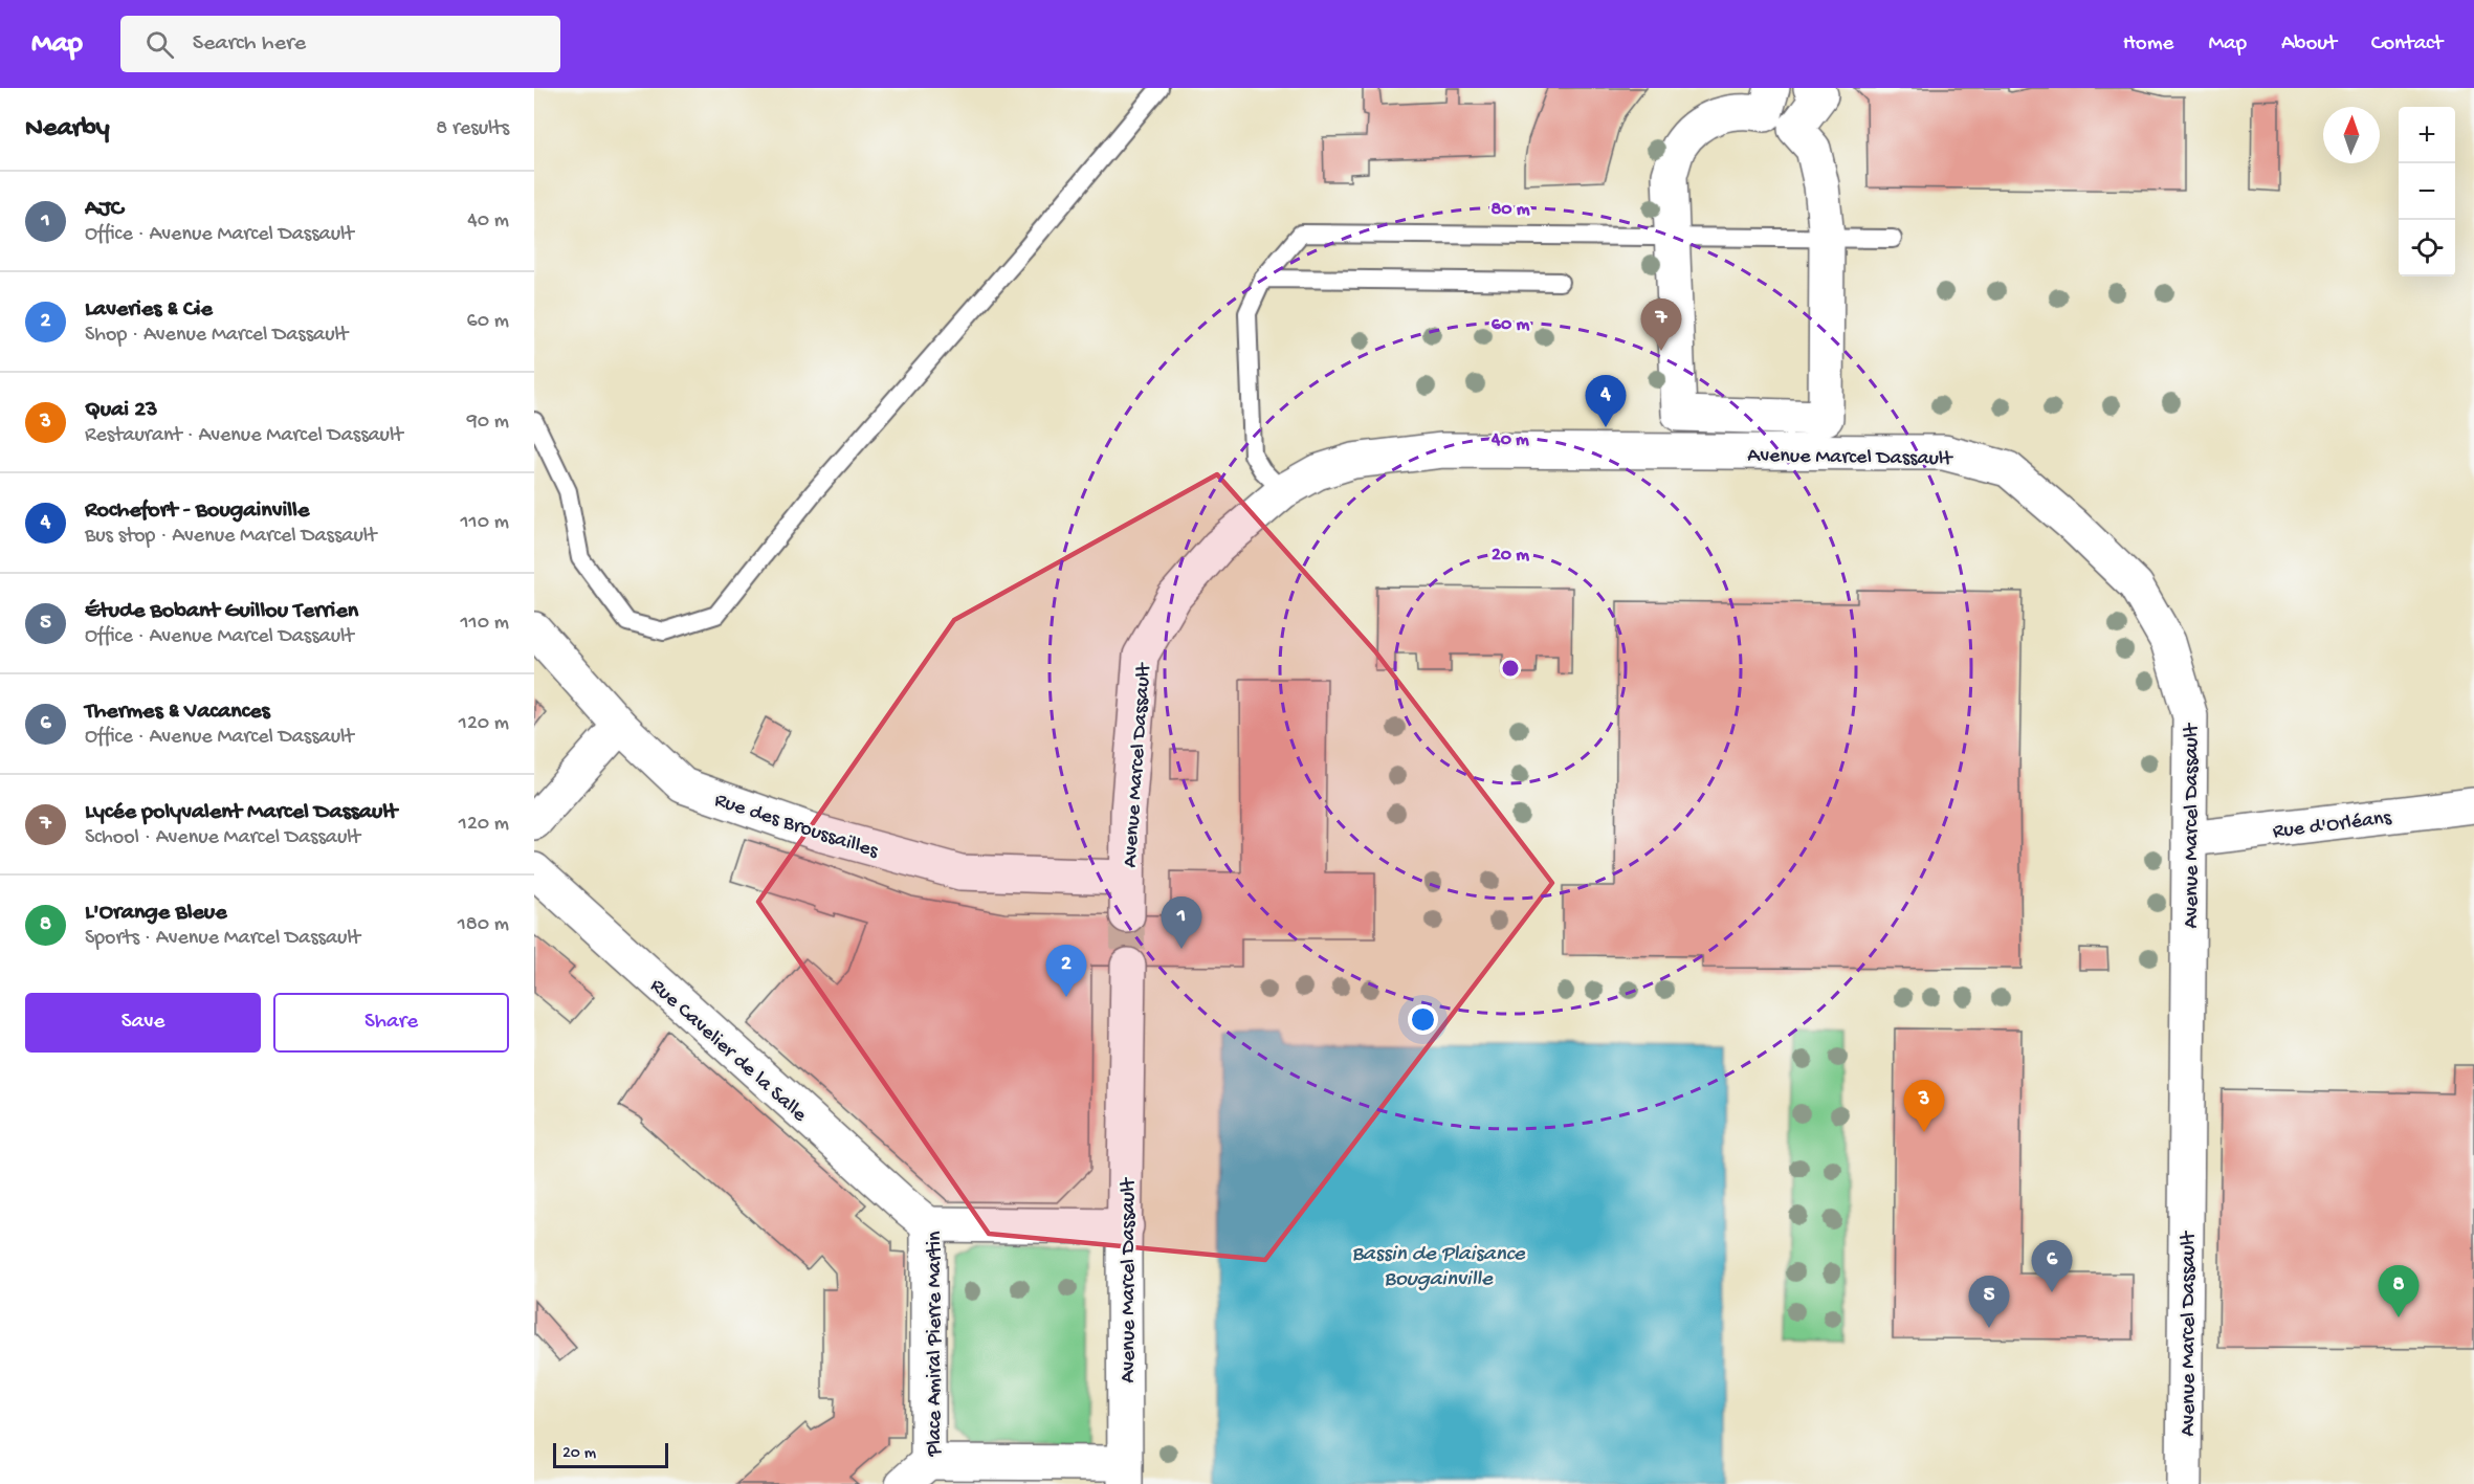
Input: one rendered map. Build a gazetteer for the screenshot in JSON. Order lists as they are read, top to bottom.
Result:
{
  "streets": {
    "street": [
      "Avenue Marcel Dassault",
      "Rue d'Orléans",
      "Rue des Broussailles",
      "Rue Cavelier de la Salle",
      "Place Amiral Pierre Martin"
    ]
  },
  "crossings": [
    ["Avenue Marcel Dassault", "Rue d'Orléans"],
    ["Avenue Marcel Dassault", "Rue des Broussailles"],
    ["Avenue Marcel Dassault", "Place Amiral Pierre Martin"],
    ["Rue Cavelier de la Salle", "Place Amiral Pierre Martin"]
  ],
  "water": ["Bassin de Plaisance Bougainville"],
  "scale_bar": "20 m",
  "north": "top",
  "page": {
    "header": "Map",
    "search": "Search here",
    "nav": [
      "Home",
      "Map",
      "About",
      "Contact"
    ],
    "heading": ["Nearby", "8 results"],
    "map_buttons": ["+", "−"],
    "list": [
      {
        "mark": "1",
        "name": "AJC",
        "note": "Office · Avenue Marcel Dassault",
        "value": "40 m"
      },
      {
        "mark": "2",
        "name": "Laveries & Cie",
        "note": "Shop · Avenue Marcel Dassault",
        "value": "60 m"
      },
      {
        "mark": "3",
        "name": "Quai 23",
        "note": "Restaurant · Avenue Marcel Dassault",
        "value": "90 m"
      },
      {
        "mark": "4",
        "name": "Rochefort - Bougainville",
        "note": "Bus stop · Avenue Marcel Dassault",
        "value": "110 m"
      },
      {
        "mark": "5",
        "name": "Étude Bobant Guillou Terrien",
        "note": "Office · Avenue Marcel Dassault",
        "value": "110 m"
      },
      {
        "mark": "6",
        "name": "Thermes & Vacances",
        "note": "Office · Avenue Marcel Dassault",
        "value": "120 m"
      },
      {
        "mark": "7",
        "name": "Lycée polyvalent Marcel Dassault",
        "note": "School · Avenue Marcel Dassault",
        "value": "120 m"
      },
      {
        "mark": "8",
        "name": "L'Orange Bleue",
        "note": "Sports · Avenue Marcel Dassault",
        "value": "180 m"
      }
    ],
    "pins": [
      "7",
      "4",
      "1",
      "2",
      "3",
      "6",
      "8",
      "5"
    ],
    "buttons": ["Save", "Share"],
    "scale": "20 m"
  },
  "rings": [
    "80 m",
    "60 m",
    "40 m",
    "20 m"
  ]
}
